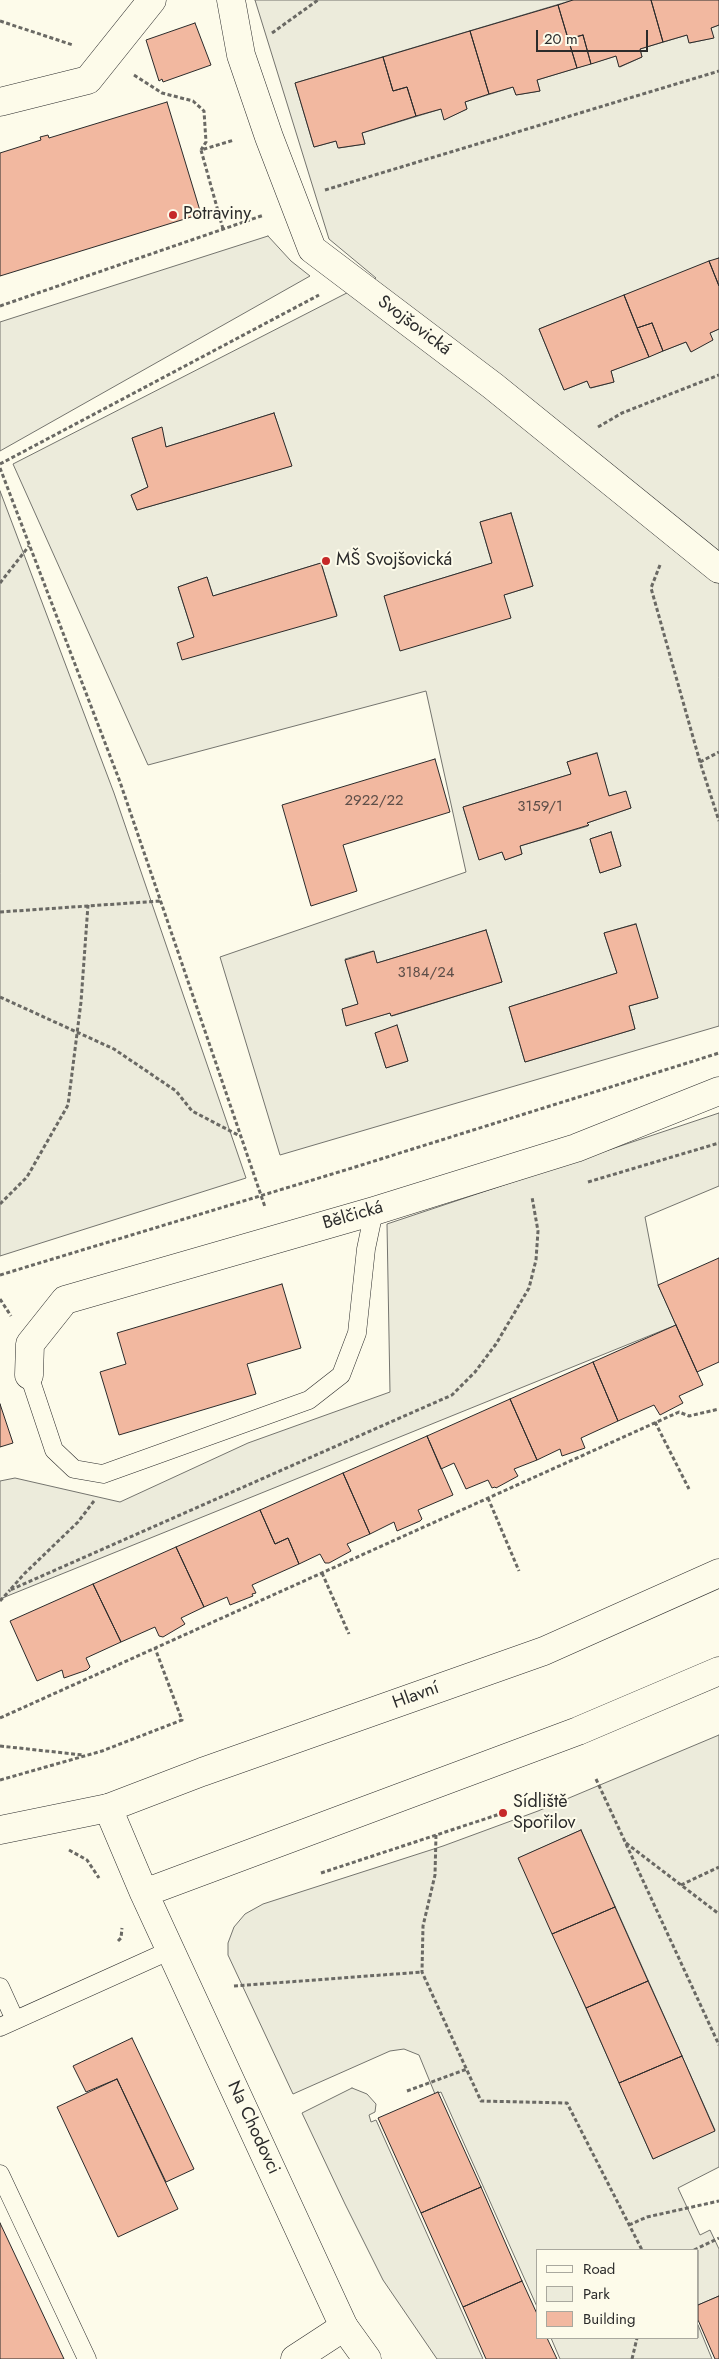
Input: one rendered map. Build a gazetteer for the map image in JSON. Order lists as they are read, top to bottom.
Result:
{
  "streets": {
    "street": [
      "Svojšovická",
      "Bělčická",
      "Hlavní",
      "Na Chodovci"
    ]
  },
  "crossings": [
    ["Hlavní", "Na Chodovci"]
  ],
  "places": ["Potraviny", "MŠ Svojšovická", "Sídliště Spořilov"],
  "house_numbers": ["2922/22", "3159/1", "3184/24"],
  "legend": ["Road", "Park", "Building"],
  "scale_bar": "20 m"
}
